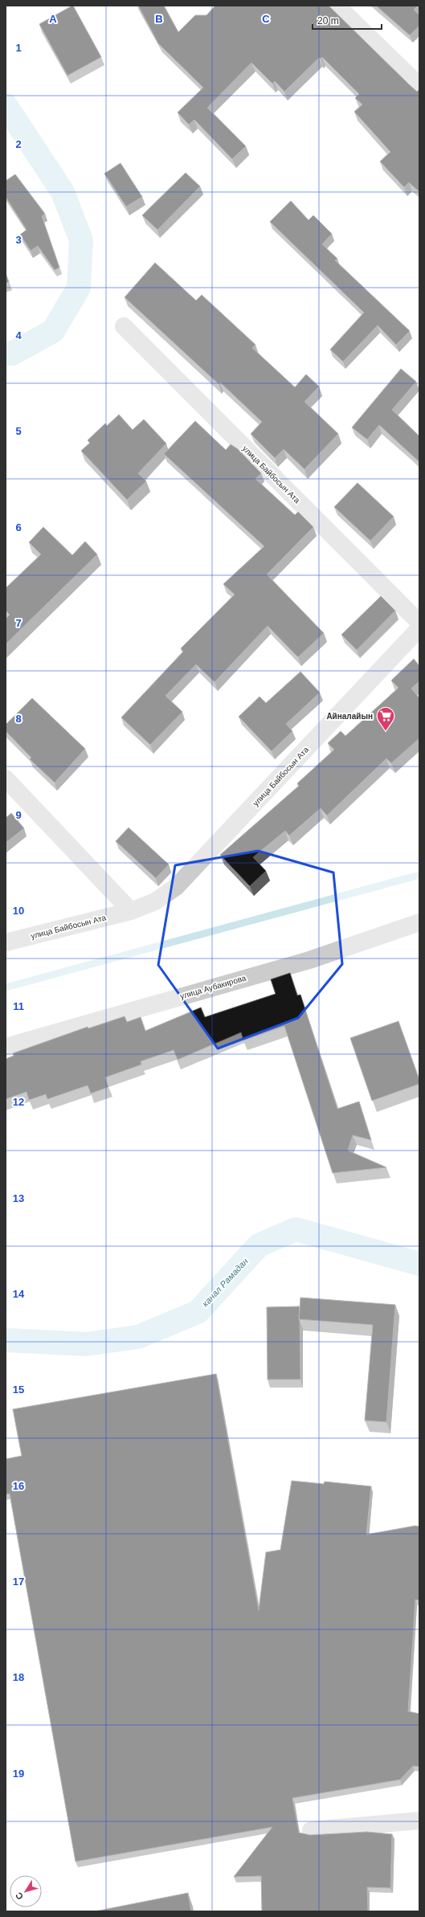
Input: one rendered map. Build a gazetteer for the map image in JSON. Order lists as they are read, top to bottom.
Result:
{
  "streets": {
    "street": ["улица Байбосын Ата", "улица Аубакирова"]
  },
  "water": ["канал Рамадан"],
  "places": {
    "supermarket": ["Айналайын"]
  },
  "scale_bar": "20 m",
  "north": "bottom left",
  "grid": {
    "columns": ["A", "B", "C"],
    "rows": [
      "1",
      "2",
      "3",
      "4",
      "5",
      "6",
      "7",
      "8",
      "9",
      "10",
      "11",
      "12",
      "13",
      "14",
      "15",
      "16",
      "17",
      "18",
      "19"
    ]
  }
}
